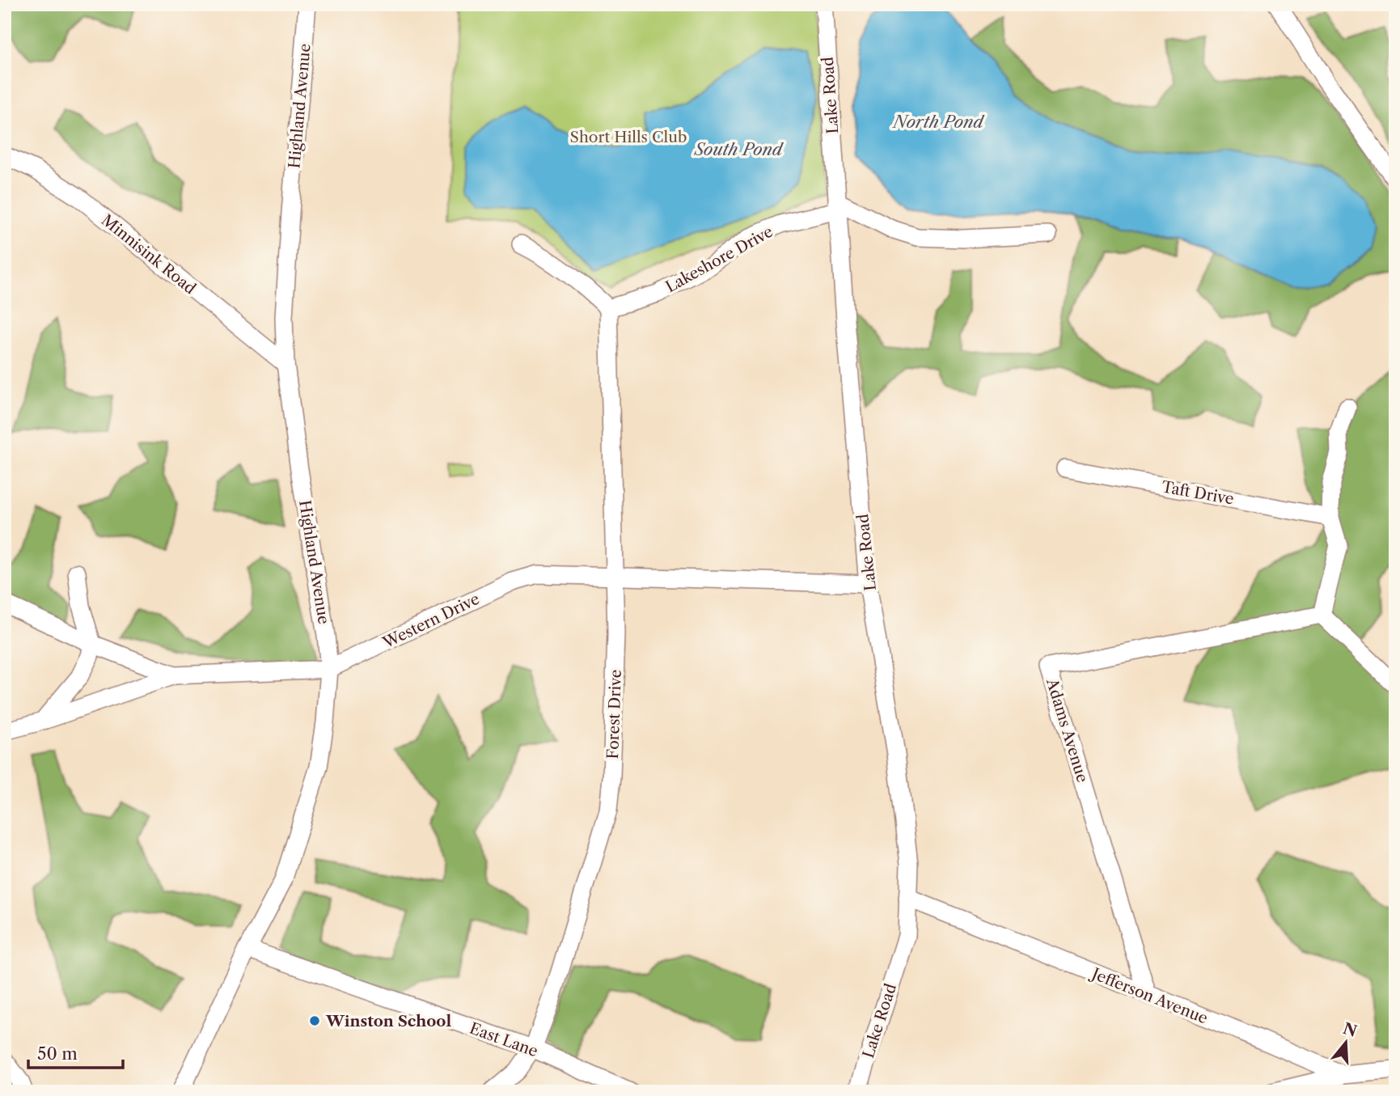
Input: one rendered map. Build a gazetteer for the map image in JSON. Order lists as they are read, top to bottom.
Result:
{
  "streets": {
    "street": [
      "Lake Road",
      "Highland Avenue",
      "Minnisink Road",
      "Lakeshore Drive",
      "Taft Drive",
      "Western Drive",
      "Forest Drive",
      "Adams Avenue",
      "Jefferson Avenue",
      "East Lane"
    ]
  },
  "crossings": [
    ["Lake Road", "Lakeshore Drive"],
    ["Lake Road", "Western Drive"],
    ["Lake Road", "Jefferson Avenue"],
    ["Highland Avenue", "Minnisink Road"],
    ["Highland Avenue", "Western Drive"],
    ["Highland Avenue", "East Lane"],
    ["Lakeshore Drive", "Forest Drive"],
    ["Western Drive", "Forest Drive"],
    ["Forest Drive", "East Lane"],
    ["Adams Avenue", "Jefferson Avenue"]
  ],
  "water": ["North Pond", "South Pond"],
  "parks": ["Short Hills Club"],
  "places": ["Winston School"],
  "scale_bar": "50 m",
  "north": "top"
}
